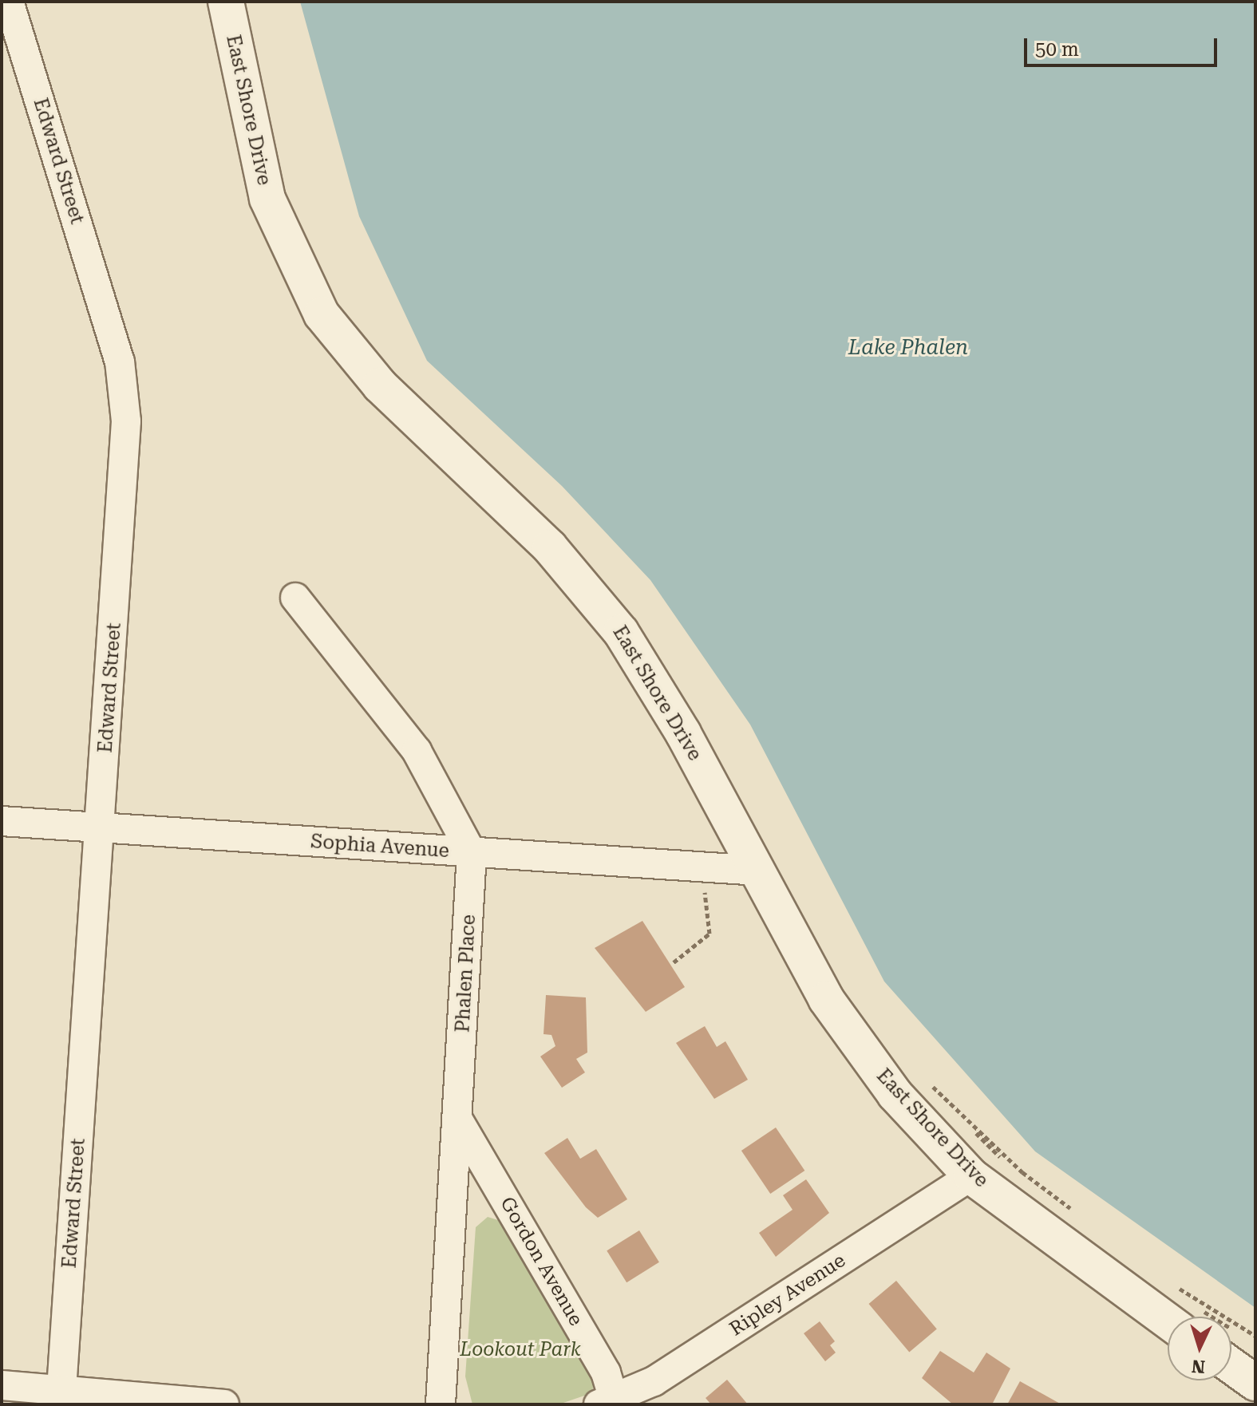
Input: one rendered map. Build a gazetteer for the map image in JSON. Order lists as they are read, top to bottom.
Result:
{
  "streets": {
    "street": [
      "East Shore Drive",
      "Edward Street",
      "Sophia Avenue",
      "Phalen Place",
      "Gordon Avenue",
      "Ripley Avenue"
    ]
  },
  "crossings": [
    ["East Shore Drive", "Sophia Avenue"],
    ["East Shore Drive", "Ripley Avenue"],
    ["Edward Street", "Sophia Avenue"],
    ["Sophia Avenue", "Phalen Place"],
    ["Phalen Place", "Gordon Avenue"],
    ["Gordon Avenue", "Ripley Avenue"]
  ],
  "water": ["Lake Phalen"],
  "parks": ["Lookout Park"],
  "scale_bar": "50 m",
  "north": "bottom"
}
